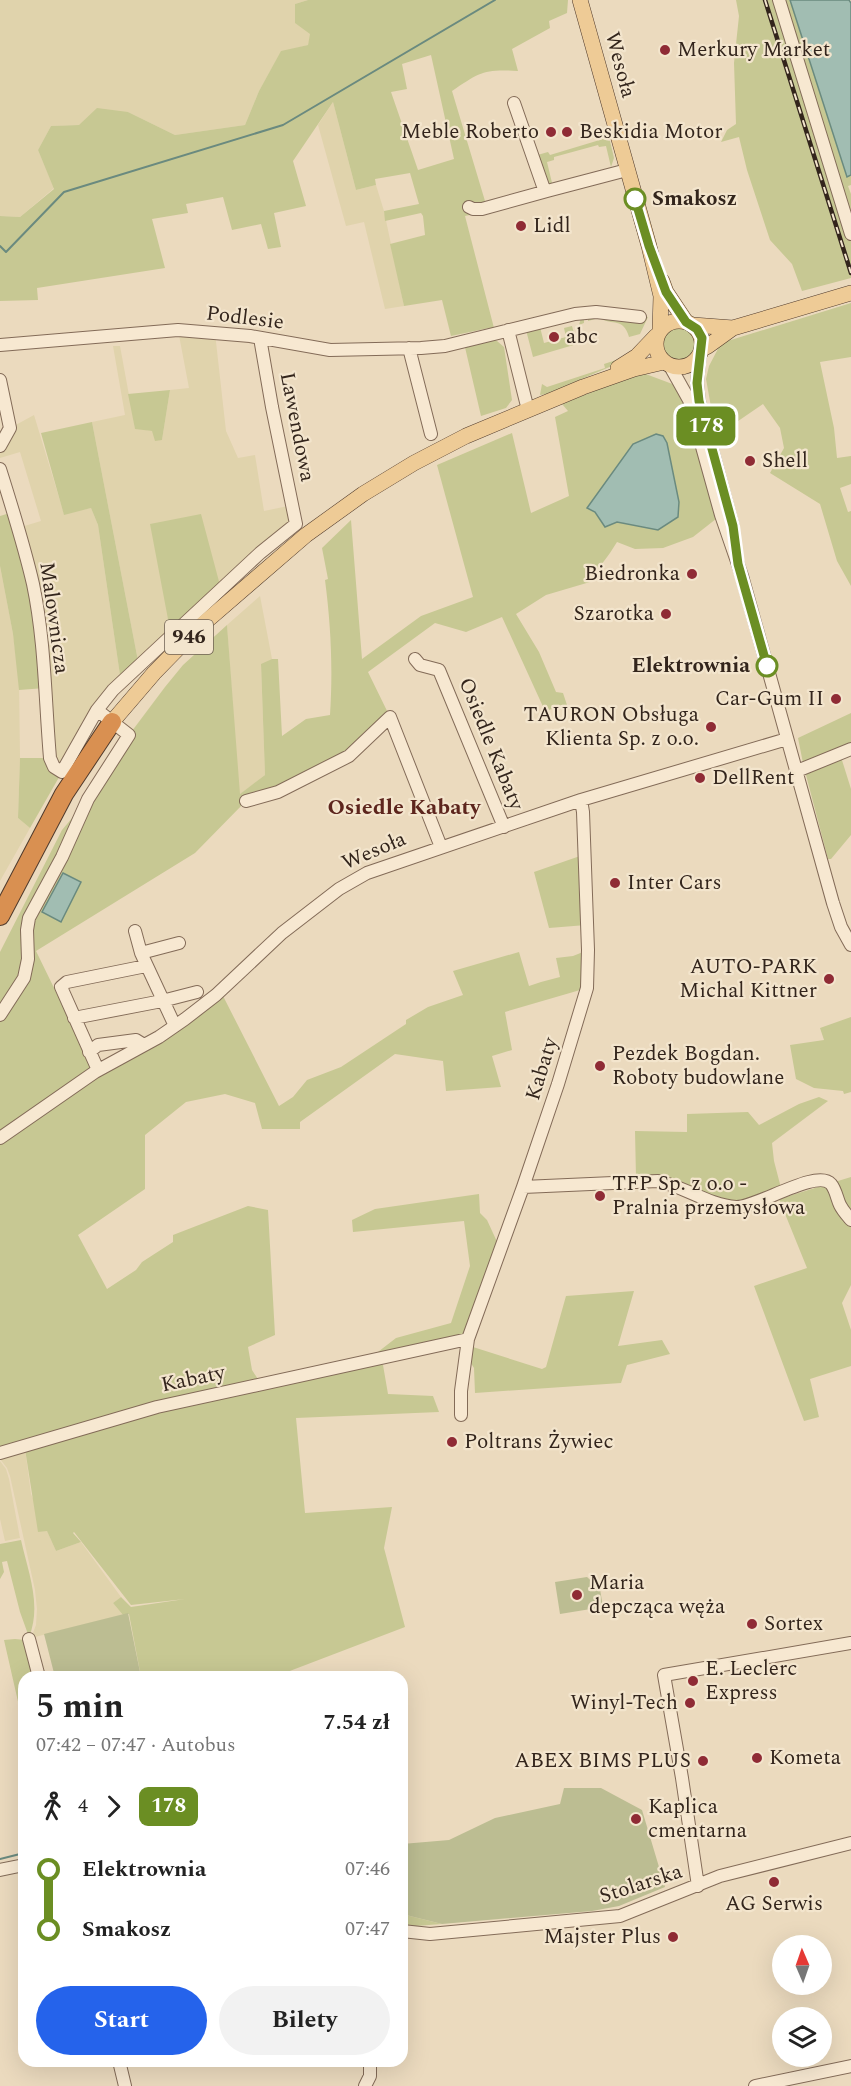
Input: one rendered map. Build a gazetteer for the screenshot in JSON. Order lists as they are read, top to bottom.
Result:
{
  "streets": {
    "highway": ["946"],
    "main road": ["Wesoła"],
    "street": [
      "Podlesie",
      "Lawendowa",
      "Malownicza",
      "Osiedle Kabaty",
      "Kabaty",
      "Stolarska"
    ]
  },
  "crossings": [
    ["Wesoła", "946"],
    ["Wesoła", "Osiedle Kabaty"],
    ["Wesoła", "Kabaty"],
    ["Podlesie", "Lawendowa"],
    ["Lawendowa", "Malownicza"]
  ],
  "districts": ["Osiedle Kabaty"],
  "places": [
    "Merkury Market",
    "Meble Roberto",
    "Beskidia Motor",
    "Smakosz",
    "Lidl",
    "abc",
    "Shell",
    "Biedronka",
    "Szarotka",
    "Elektrownia",
    "Car-Gum II",
    "TAURON Obsługa Klienta Sp. z o.o.",
    "DellRent",
    "Inter Cars",
    "AUTO-PARK Michal Kittner",
    "Pezdek Bogdan. Roboty budowlane",
    "TFP Sp. z o.o - Pralnia przemysłowa",
    "Poltrans Żywiec",
    "Maria depcząca węża",
    "Sortex",
    "E. Leclerc Express",
    "Winyl-Tech",
    "Kometa",
    "ABEX BIMS PLUS",
    "Kaplica cmentarna",
    "AG Serwis",
    "Majster Plus"
  ],
  "lines": ["bus line 178"],
  "north": "top",
  "page": {
    "on_map": "178",
    "heading": ["5 min", "07:42 – 07:47 · Autobus", "7.54 zł"],
    "legs": ["4", "178"],
    "list": [
      {
        "name": "Elektrownia",
        "value": "07:46"
      },
      {
        "name": "Smakosz",
        "value": "07:47"
      }
    ],
    "buttons": ["Start", "Bilety"]
  }
}
